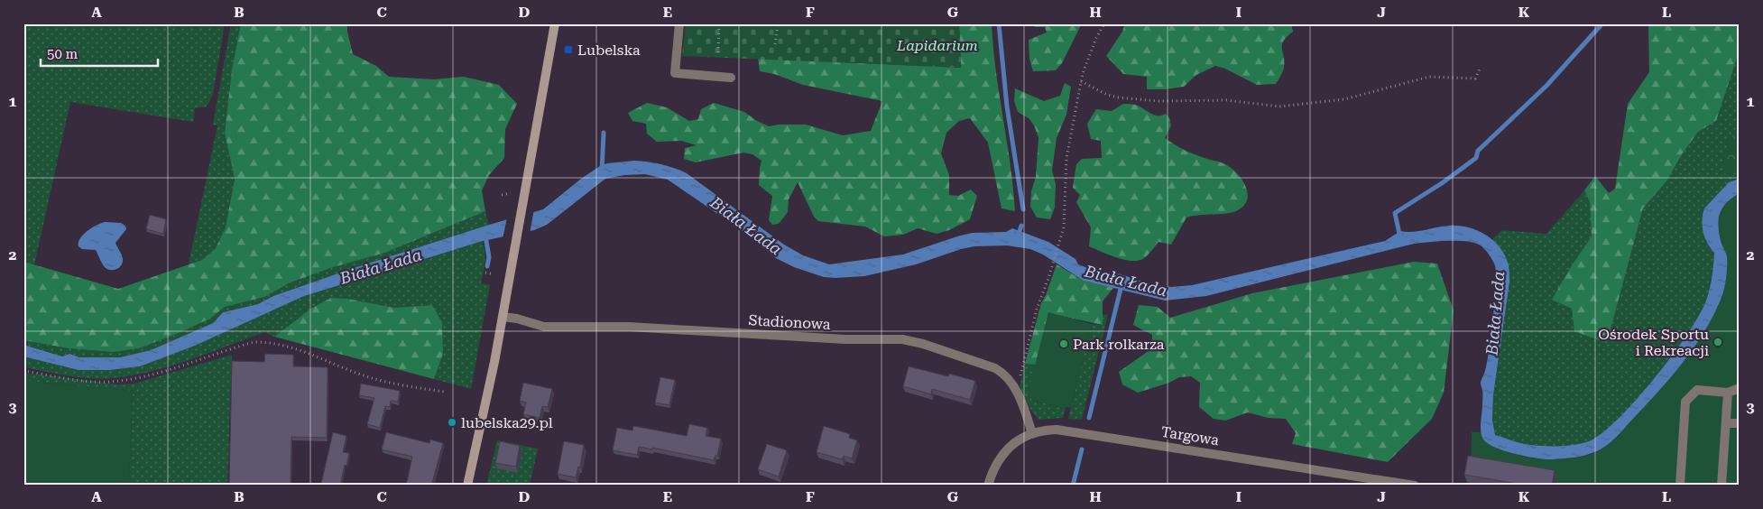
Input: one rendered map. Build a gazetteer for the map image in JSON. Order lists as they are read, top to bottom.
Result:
{
  "streets": {
    "street": ["Stadionowa", "Targowa"]
  },
  "crossings": [
    ["Stadionowa", "Targowa"]
  ],
  "water": ["Biała Łada"],
  "parks": ["Lapidarium"],
  "places": {
    "transit": ["Lubelska"],
    "other": ["Ośrodek Sportu i Rekreacji", "Park rolkarza", "lubelska29.pl"]
  },
  "scale_bar": "50 m",
  "grid": {
    "columns": [
      "A",
      "B",
      "C",
      "D",
      "E",
      "F",
      "G",
      "H",
      "I",
      "J",
      "K",
      "L"
    ],
    "rows": ["1", "2", "3"]
  }
}
